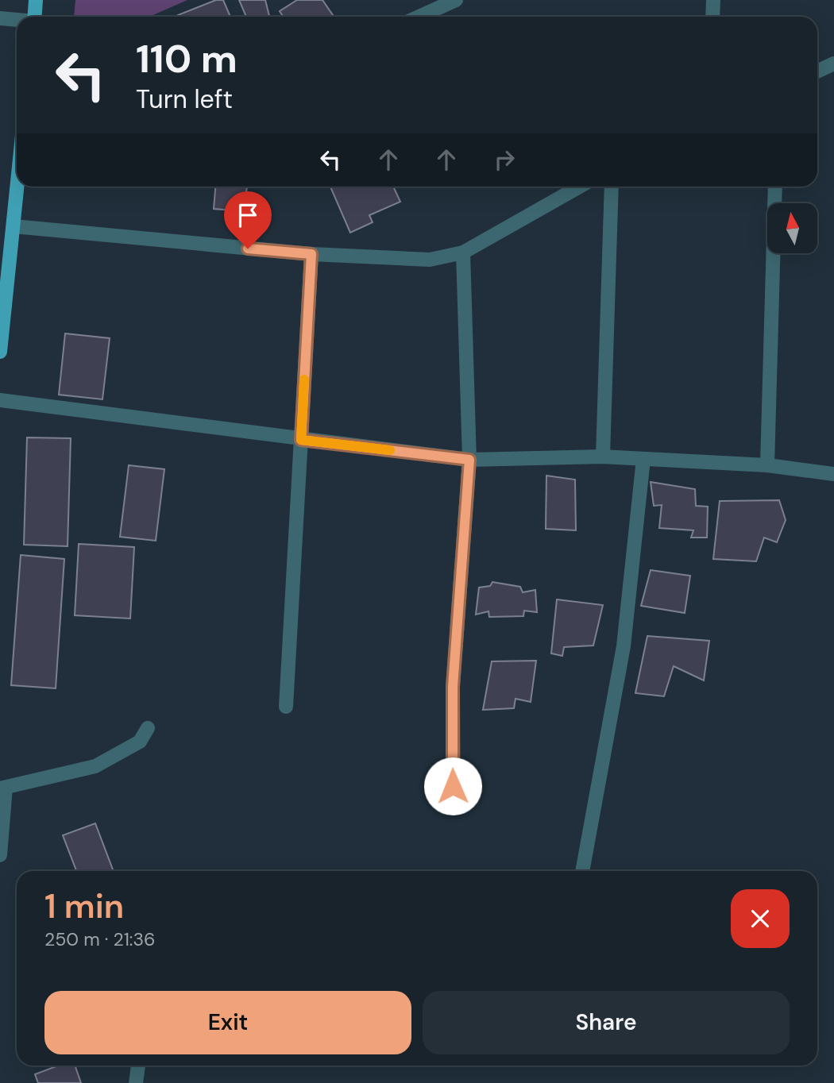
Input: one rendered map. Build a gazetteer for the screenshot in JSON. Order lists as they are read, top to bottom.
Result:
{
  "north": "top",
  "page": {
    "turn": ["110 m", "Turn left"],
    "heading": ["1 min", "250 m · 21:36"],
    "buttons": ["Exit", "Share"]
  }
}
